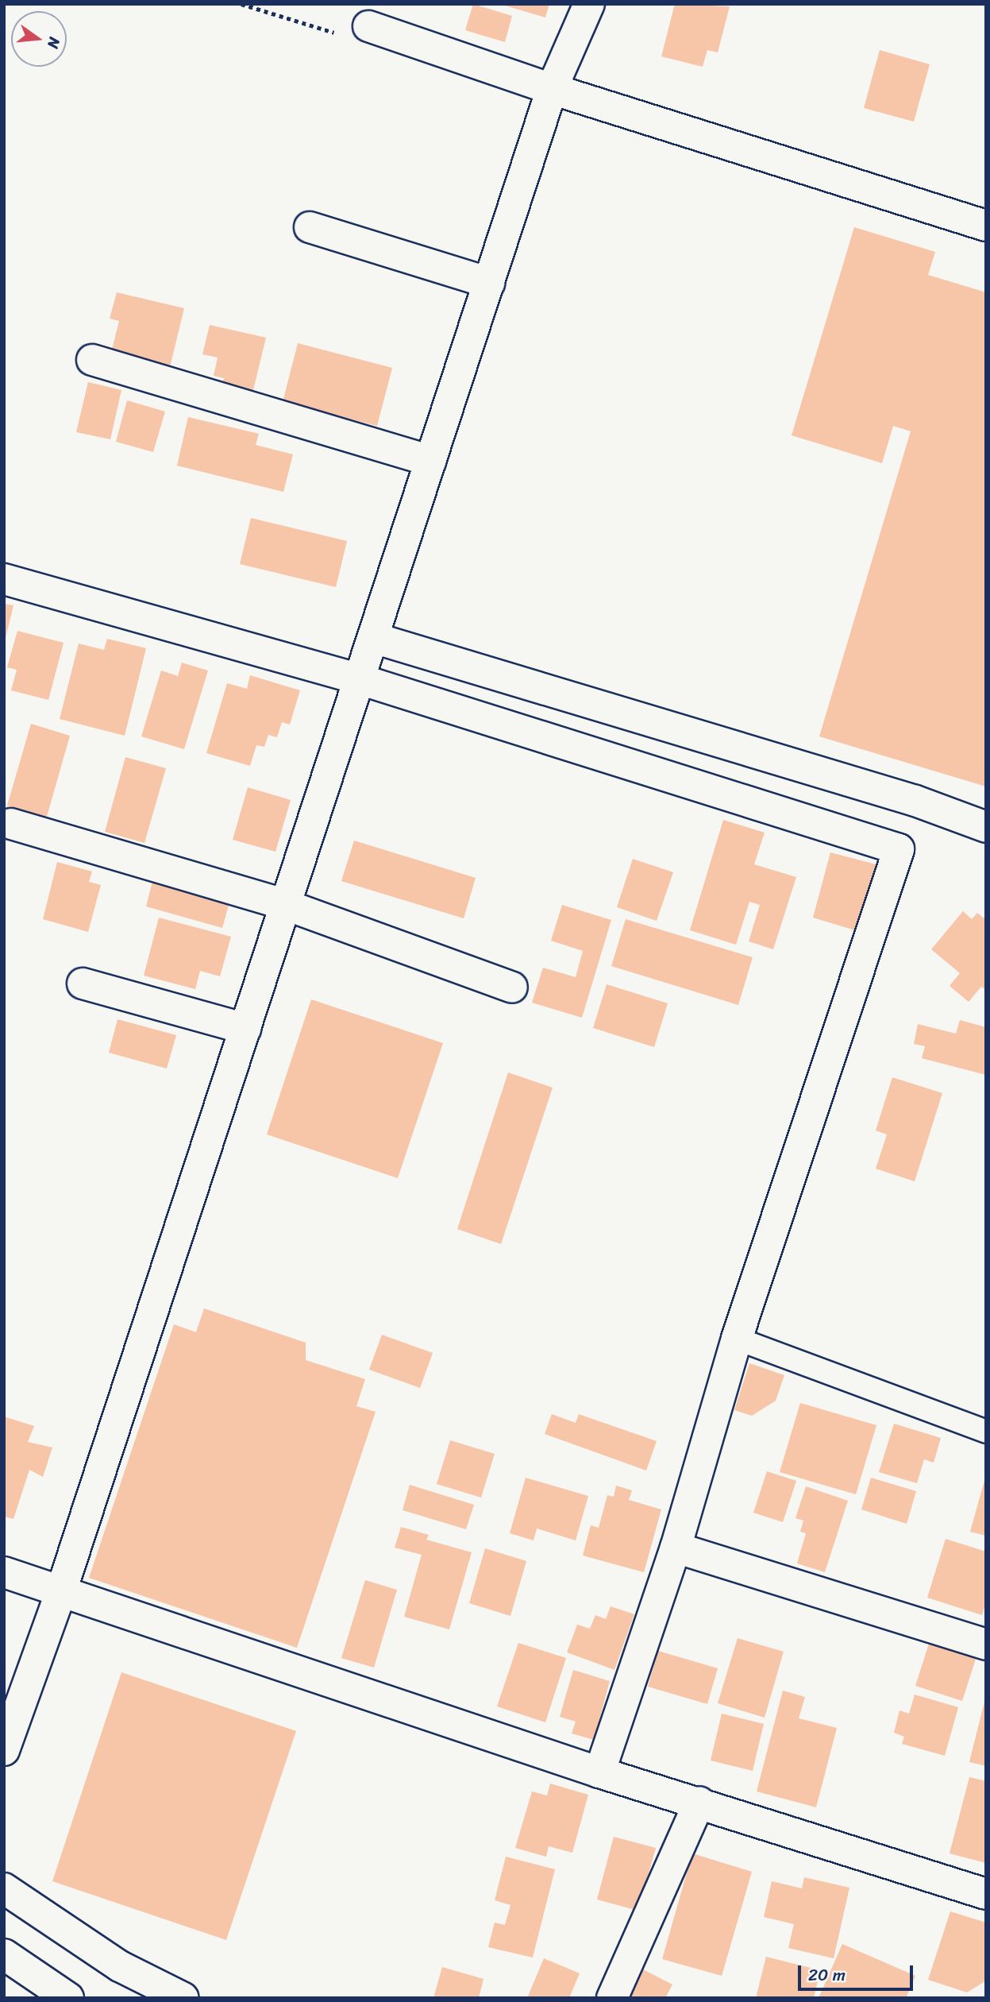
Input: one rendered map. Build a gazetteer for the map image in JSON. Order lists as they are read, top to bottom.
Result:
{
  "scale_bar": "20 m",
  "north": "right"
}
